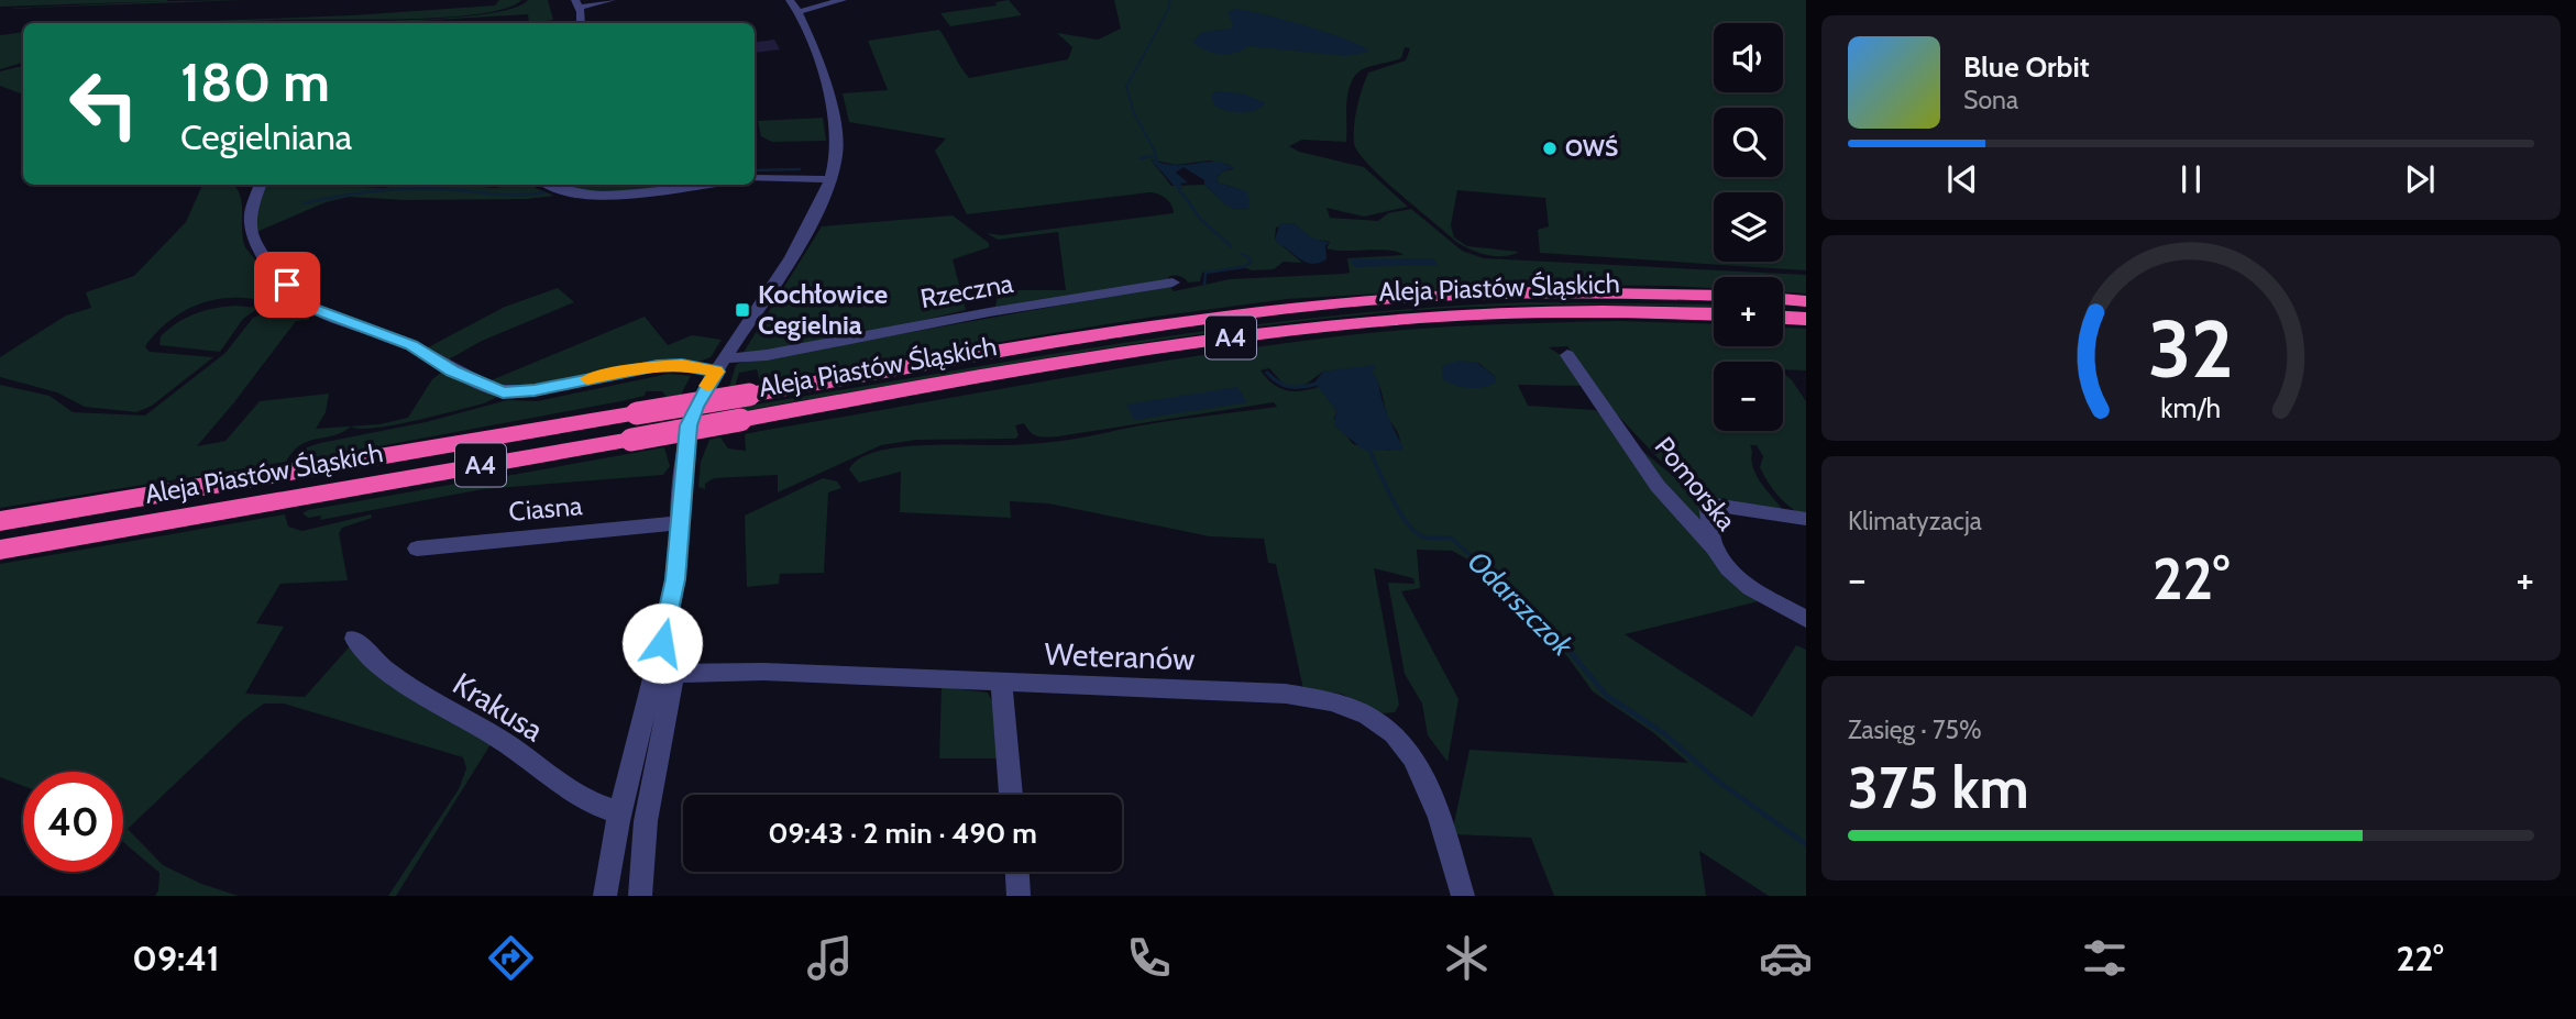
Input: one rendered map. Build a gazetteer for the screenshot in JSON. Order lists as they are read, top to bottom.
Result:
{
  "streets": {
    "highway": ["Aleja Piastów Śląskich", "A4"],
    "street": [
      "Rzeczna",
      "Pomorska",
      "Ciasna",
      "Weteranów",
      "Krakusa"
    ]
  },
  "water": ["Odarszczok"],
  "places": {
    "other": ["OWŚ"],
    "transit": ["Kochłowice Cegielnia"]
  },
  "page": {
    "map_buttons": ["+", "−"],
    "turn": ["180 m", "Cegielniana"],
    "song": ["Blue Orbit", "Sona"],
    "tile": [
      "Klimatyzacja",
      ["Zasięg · 75%", "375 km"]
    ],
    "heat": ["−", "22°", "+"],
    "limit": "40",
    "trip": "09:43 · 2 min · 490 m",
    "tabs": ["09:41", "22°"],
    "gauge": ["32", "km/h"]
  }
}
